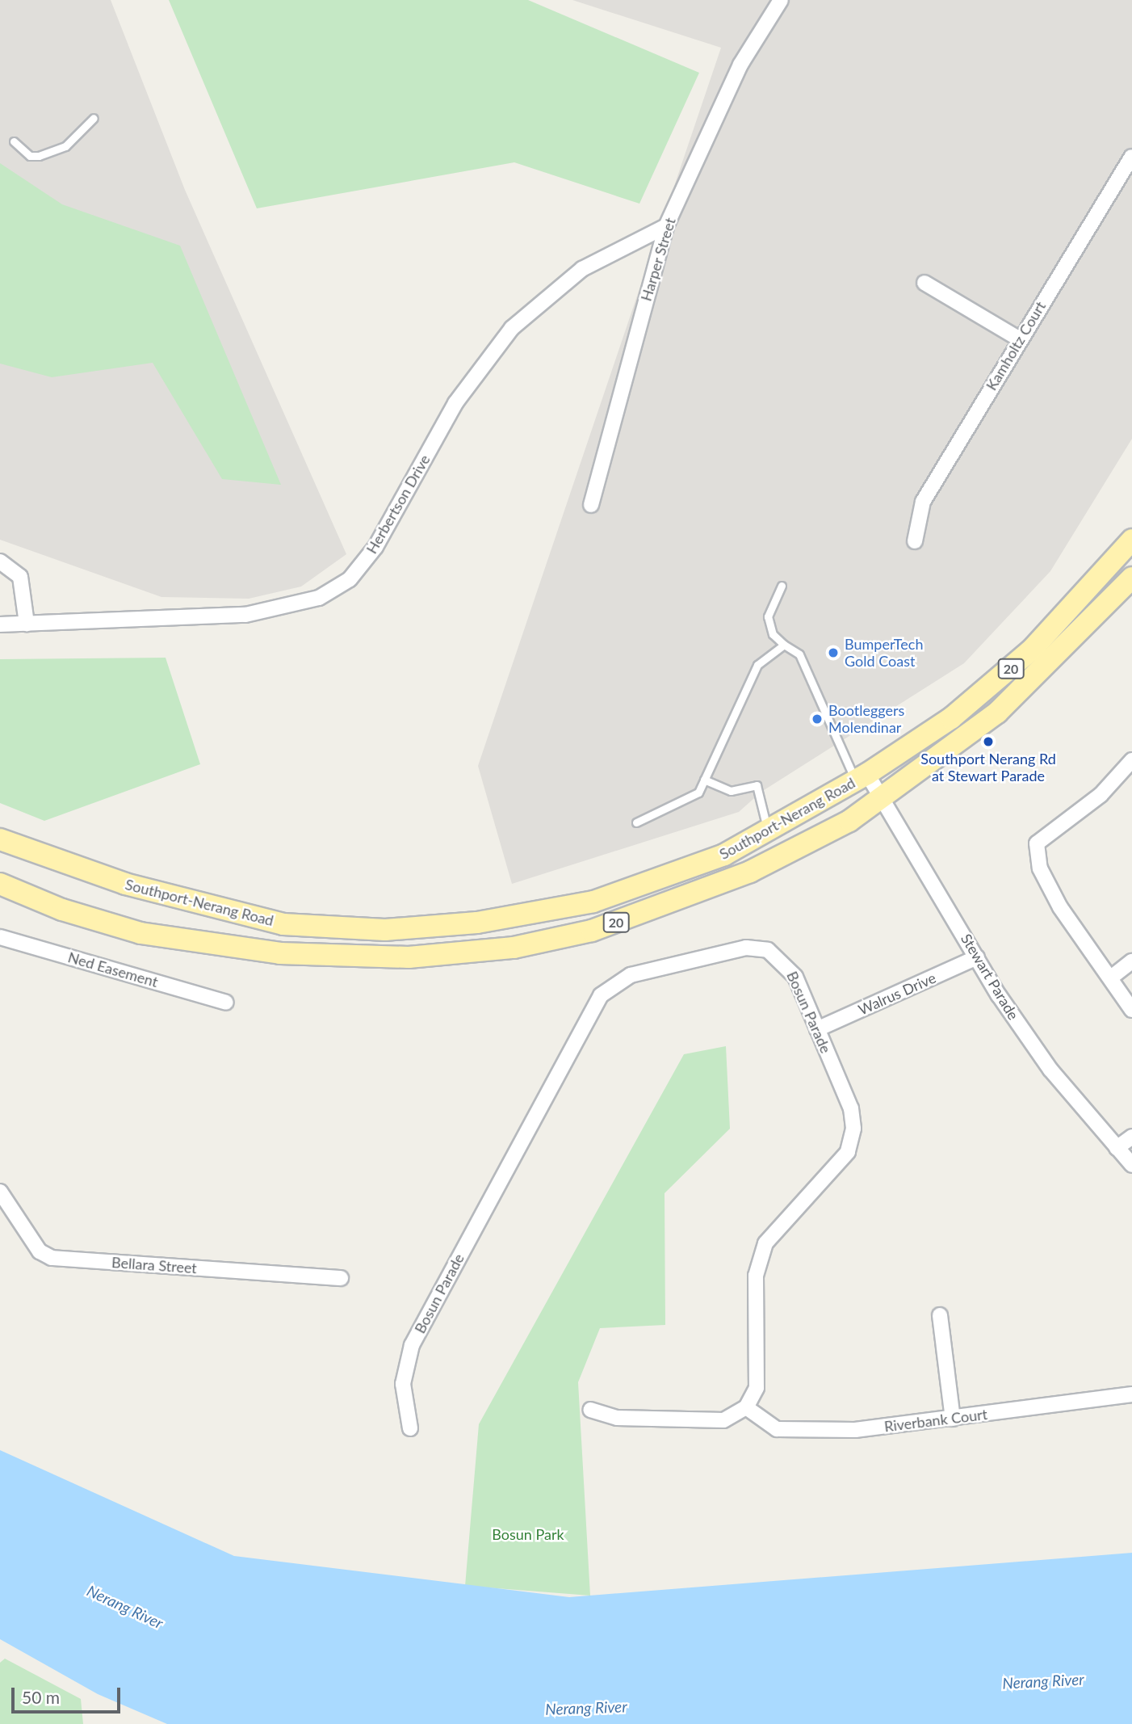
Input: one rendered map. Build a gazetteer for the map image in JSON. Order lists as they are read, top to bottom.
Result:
{
  "streets": {
    "main road": ["20", "Southport-Nerang Road"],
    "street": [
      "Harper Street",
      "Kamholtz Court",
      "Herbertson Drive",
      "Ned Easement",
      "Stewart Parade",
      "Walrus Drive",
      "Bosun Parade",
      "Bellara Street",
      "Riverbank Court"
    ]
  },
  "crossings": [
    ["Harper Street", "Herbertson Drive"],
    ["Southport-Nerang Road", "Stewart Parade"],
    ["Stewart Parade", "Walrus Drive"],
    ["Walrus Drive", "Bosun Parade"],
    ["Bosun Parade", "Riverbank Court"]
  ],
  "water": ["Nerang River"],
  "parks": ["Bosun Park"],
  "places": ["BumperTech Gold Coast", "Bootleggers Molendinar", "Southport Nerang Rd at Stewart Parade"],
  "scale_bar": "50 m"
}
